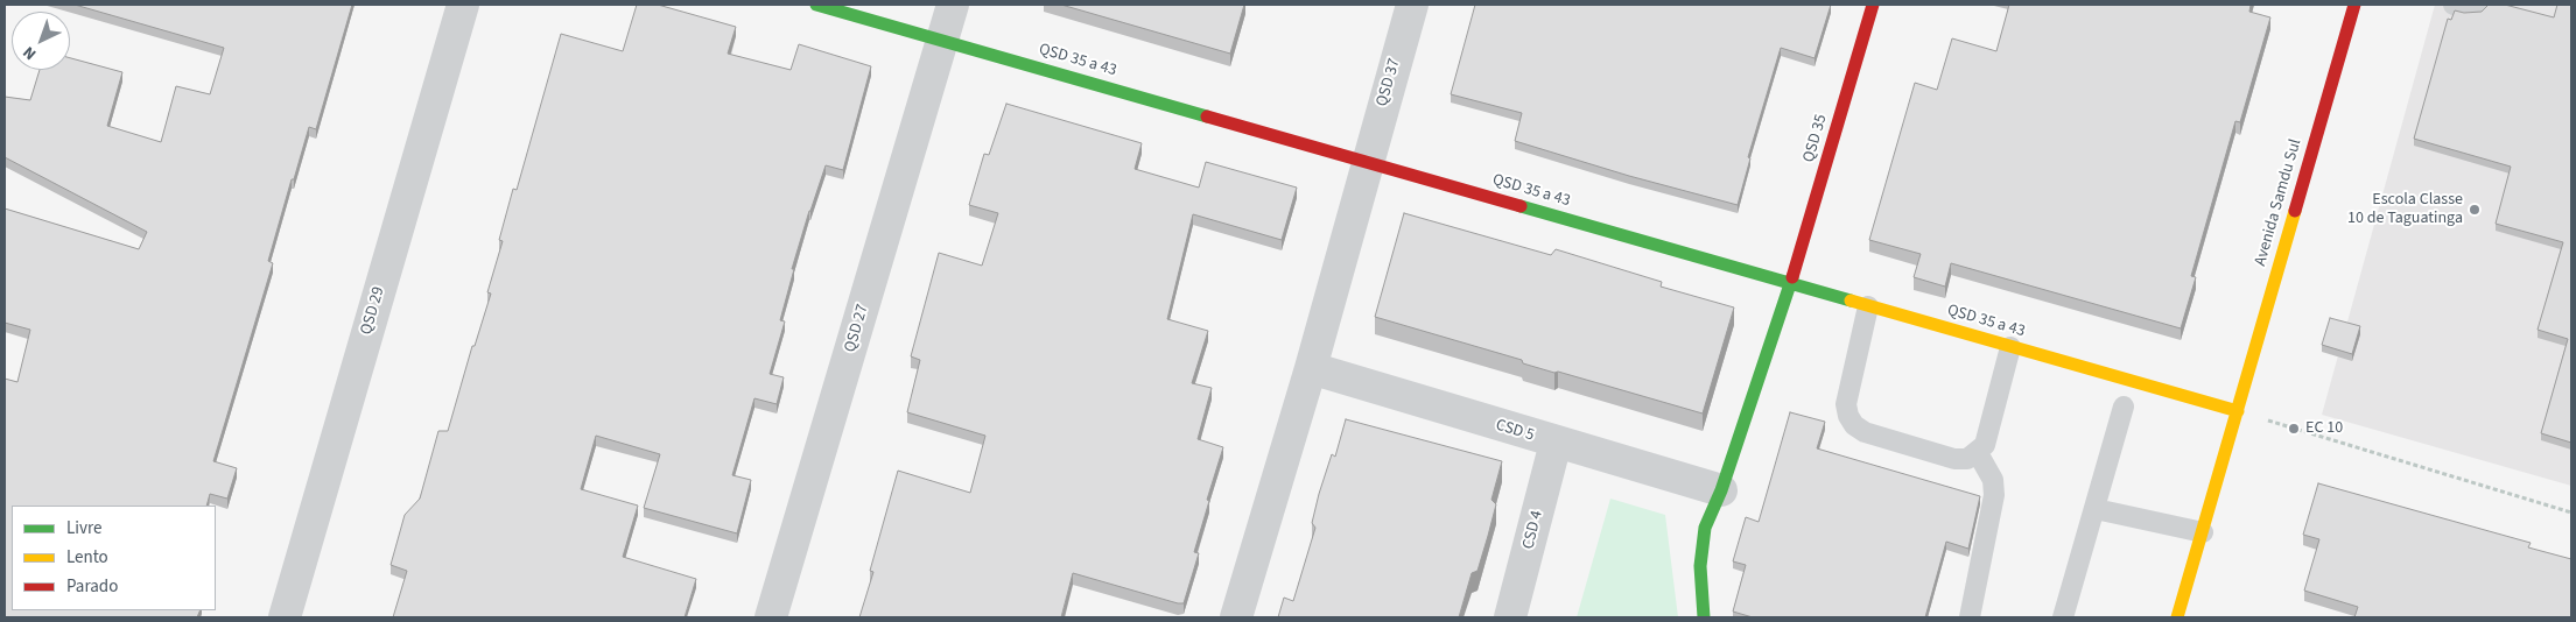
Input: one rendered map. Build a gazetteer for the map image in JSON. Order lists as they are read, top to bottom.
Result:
{
  "streets": {
    "street": [
      "QSD 35 a 43",
      "QSD 37",
      "QSD 35",
      "Avenida Samdu Sul",
      "QSD 29",
      "QSD 27",
      "CSD 5",
      "CSD 4"
    ]
  },
  "crossings": [
    ["QSD 35 a 43", "QSD 37"],
    ["QSD 35 a 43", "QSD 35"],
    ["QSD 35 a 43", "Avenida Samdu Sul"],
    ["QSD 35 a 43", "QSD 27"],
    ["QSD 37", "CSD 5"],
    ["QSD 35", "CSD 5"],
    ["CSD 5", "CSD 4"]
  ],
  "places": ["Escola Classe 10 de Taguatinga", "EC 10"],
  "legend": ["Livre", "Lento", "Parado"],
  "north": "bottom left"
}
